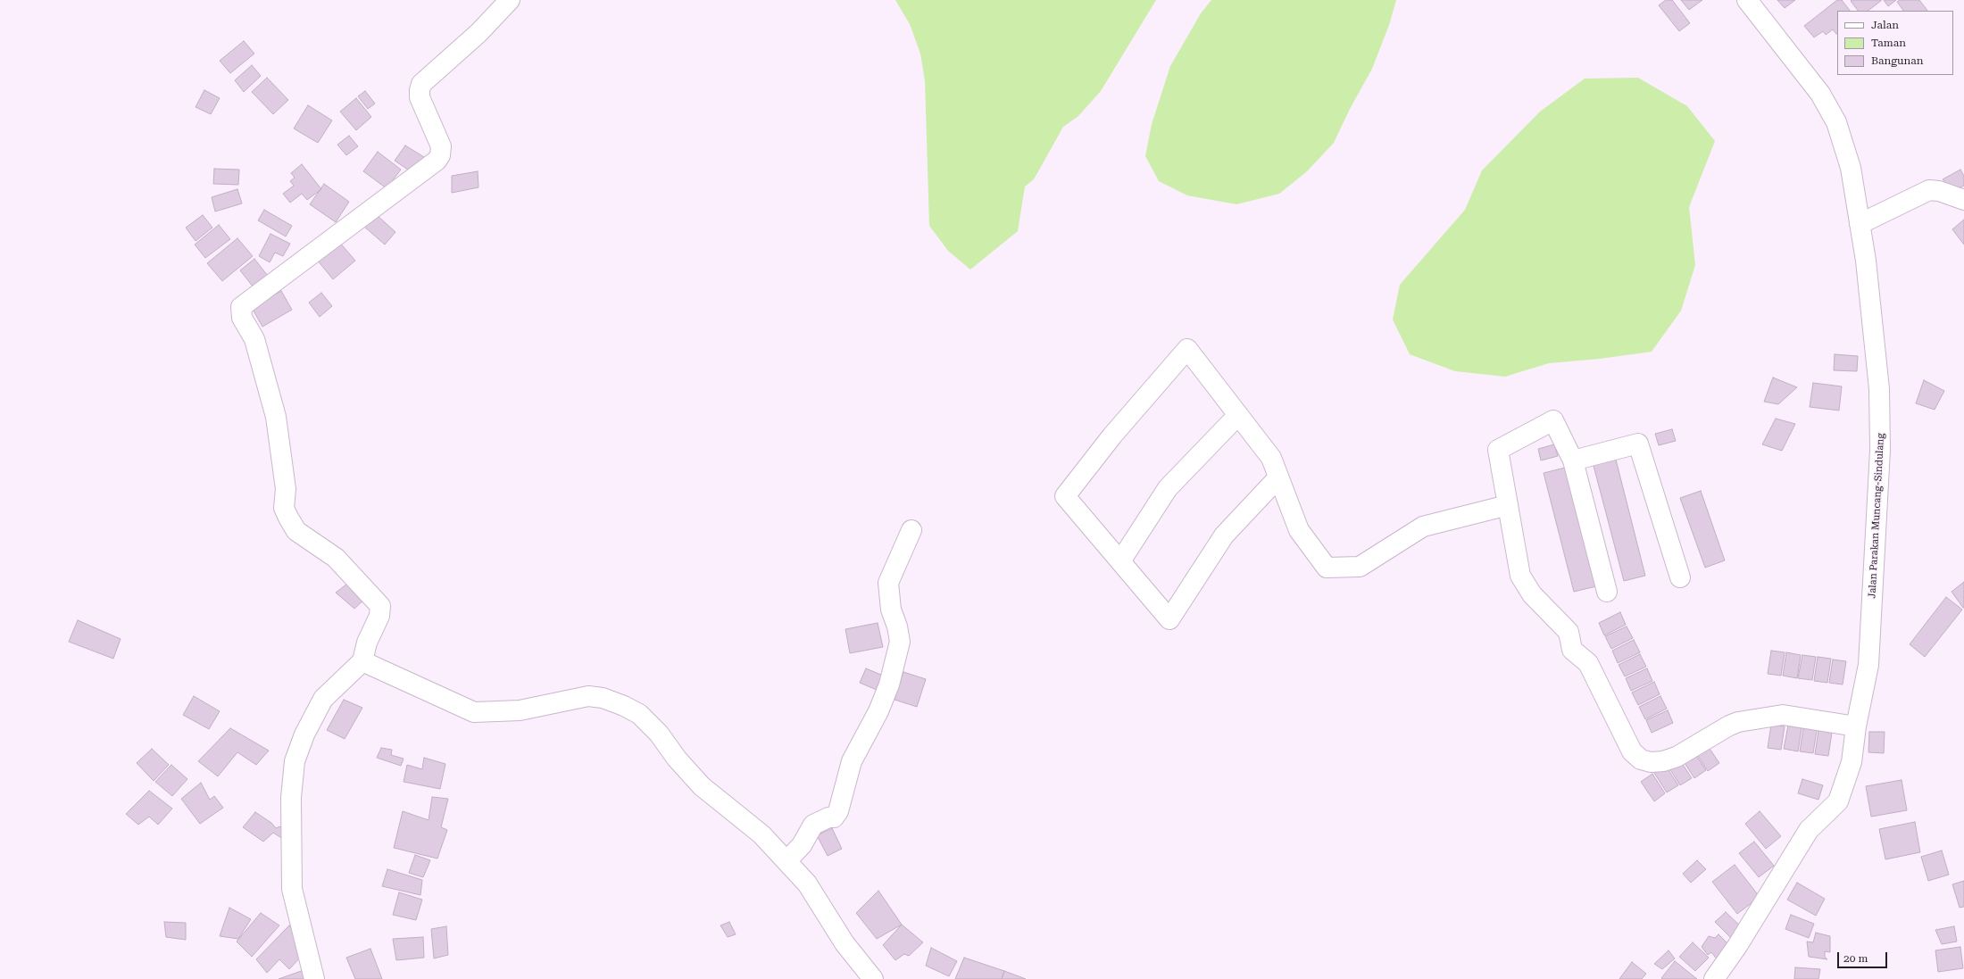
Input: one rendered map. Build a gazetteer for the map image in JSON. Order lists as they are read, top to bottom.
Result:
{
  "streets": {
    "street": ["Jalan Parakan Muncang-Sindulang"]
  },
  "legend": ["Jalan", "Taman", "Bangunan"],
  "scale_bar": "20 m"
}
